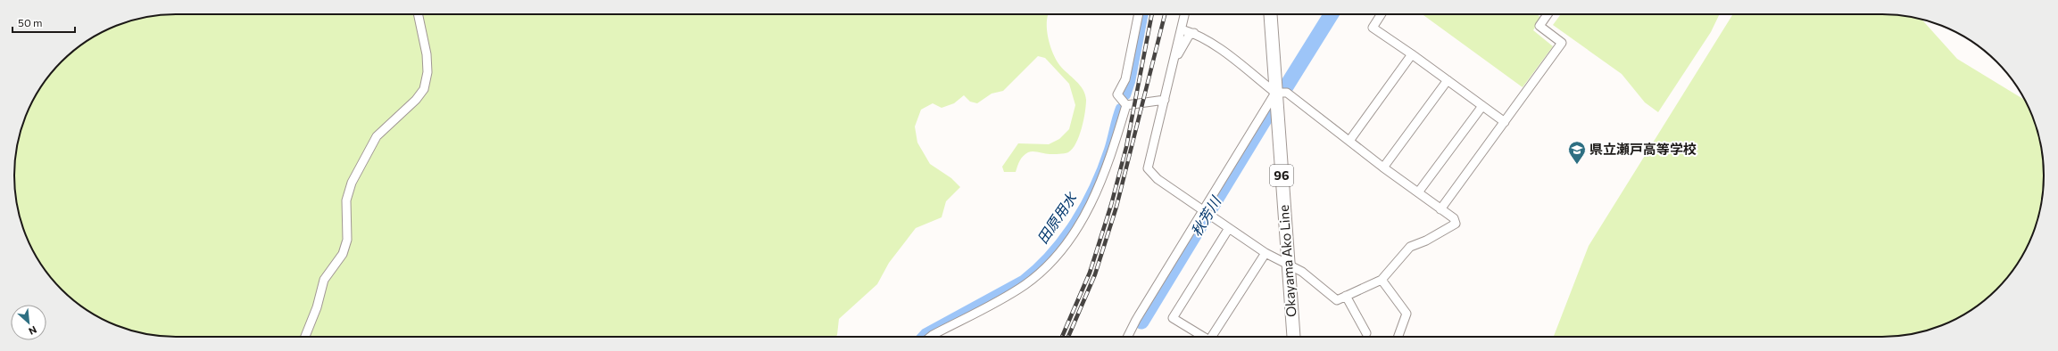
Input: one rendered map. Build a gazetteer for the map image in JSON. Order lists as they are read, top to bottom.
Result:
{
  "streets": {
    "main road": ["96", "Okayama Ako Line"]
  },
  "water": ["秋芳川", "田原用水"],
  "places": {
    "school or university": ["県立瀬戸高等学校"]
  },
  "scale_bar": "50 m",
  "north": "bottom right"
}
